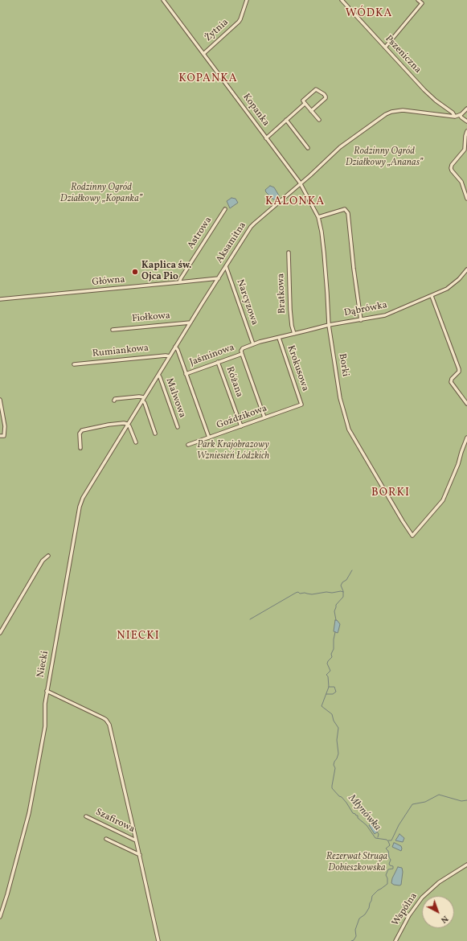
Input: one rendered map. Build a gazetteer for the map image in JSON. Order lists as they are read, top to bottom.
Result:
{
  "streets": {
    "street": [
      "Żytnia",
      "Pszeniczna",
      "Kopanka",
      "Astrowa",
      "Aksamitna",
      "Główna",
      "Bratkowa",
      "Narcyzowa",
      "Dąbrówka",
      "Fiołkowa",
      "Rumiankowa",
      "Jaśminowa",
      "Borki",
      "Krokusowa",
      "Różana",
      "Malwowa",
      "Goździkowa",
      "Niecki",
      "Szafirowa",
      "Wspólna"
    ]
  },
  "crossings": [
    ["Żytnia", "Kopanka"],
    ["Pszeniczna", "Aksamitna"],
    ["Kopanka", "Aksamitna"],
    ["Kopanka", "Borki"],
    ["Astrowa", "Główna"],
    ["Aksamitna", "Główna"],
    ["Aksamitna", "Narcyzowa"],
    ["Aksamitna", "Fiołkowa"],
    ["Aksamitna", "Rumiankowa"],
    ["Aksamitna", "Borki"],
    ["Aksamitna", "Malwowa"],
    ["Aksamitna", "Niecki"],
    ["Bratkowa", "Dąbrówka"],
    ["Bratkowa", "Jaśminowa"],
    ["Narcyzowa", "Jaśminowa"],
    ["Dąbrówka", "Jaśminowa"],
    ["Dąbrówka", "Borki"],
    ["Jaśminowa", "Krokusowa"],
    ["Jaśminowa", "Różana"],
    ["Krokusowa", "Goździkowa"],
    ["Różana", "Goździkowa"]
  ],
  "districts": [
    "WÓDKA",
    "KOPANKA",
    "KALONKA",
    "BORKI",
    "NIECKI"
  ],
  "water": ["Młynówka"],
  "parks": [
    "Rodzinny Ogród Działkowy „Ananas”",
    "Rodzinny Ogród Działkowy „Kopanka”",
    "Park Krajobrazowy Wzniesień Łódzkich",
    "Rezerwat Struga Dobieszkowska"
  ],
  "places": ["Kaplica św. Ojca Pio"],
  "north": "bottom right"
}
